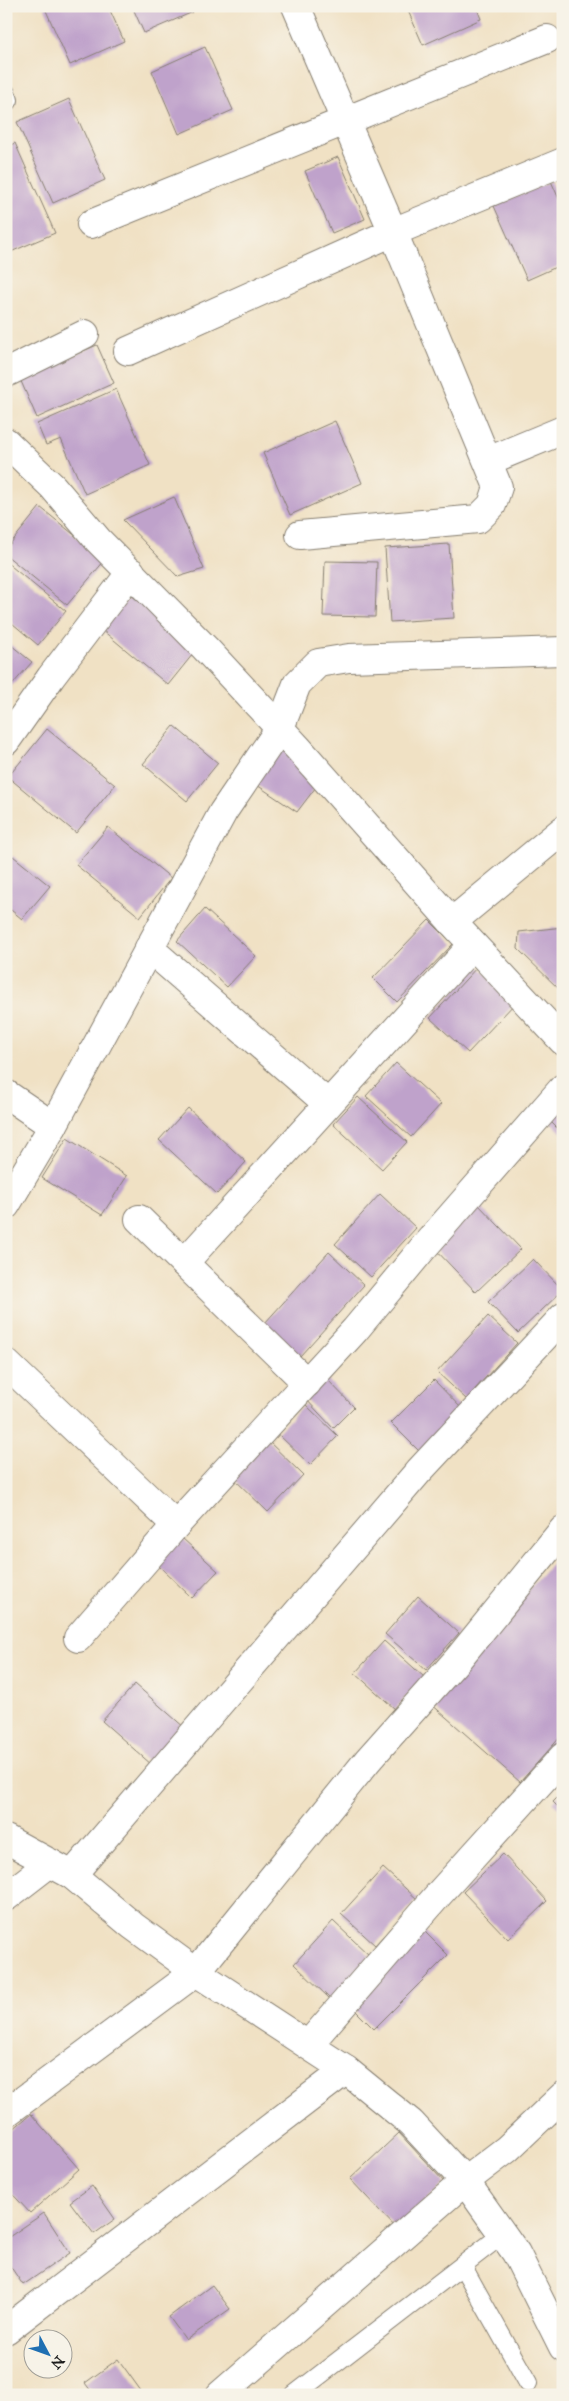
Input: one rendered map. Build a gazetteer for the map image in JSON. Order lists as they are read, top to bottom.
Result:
{
  "north": "bottom right"
}
